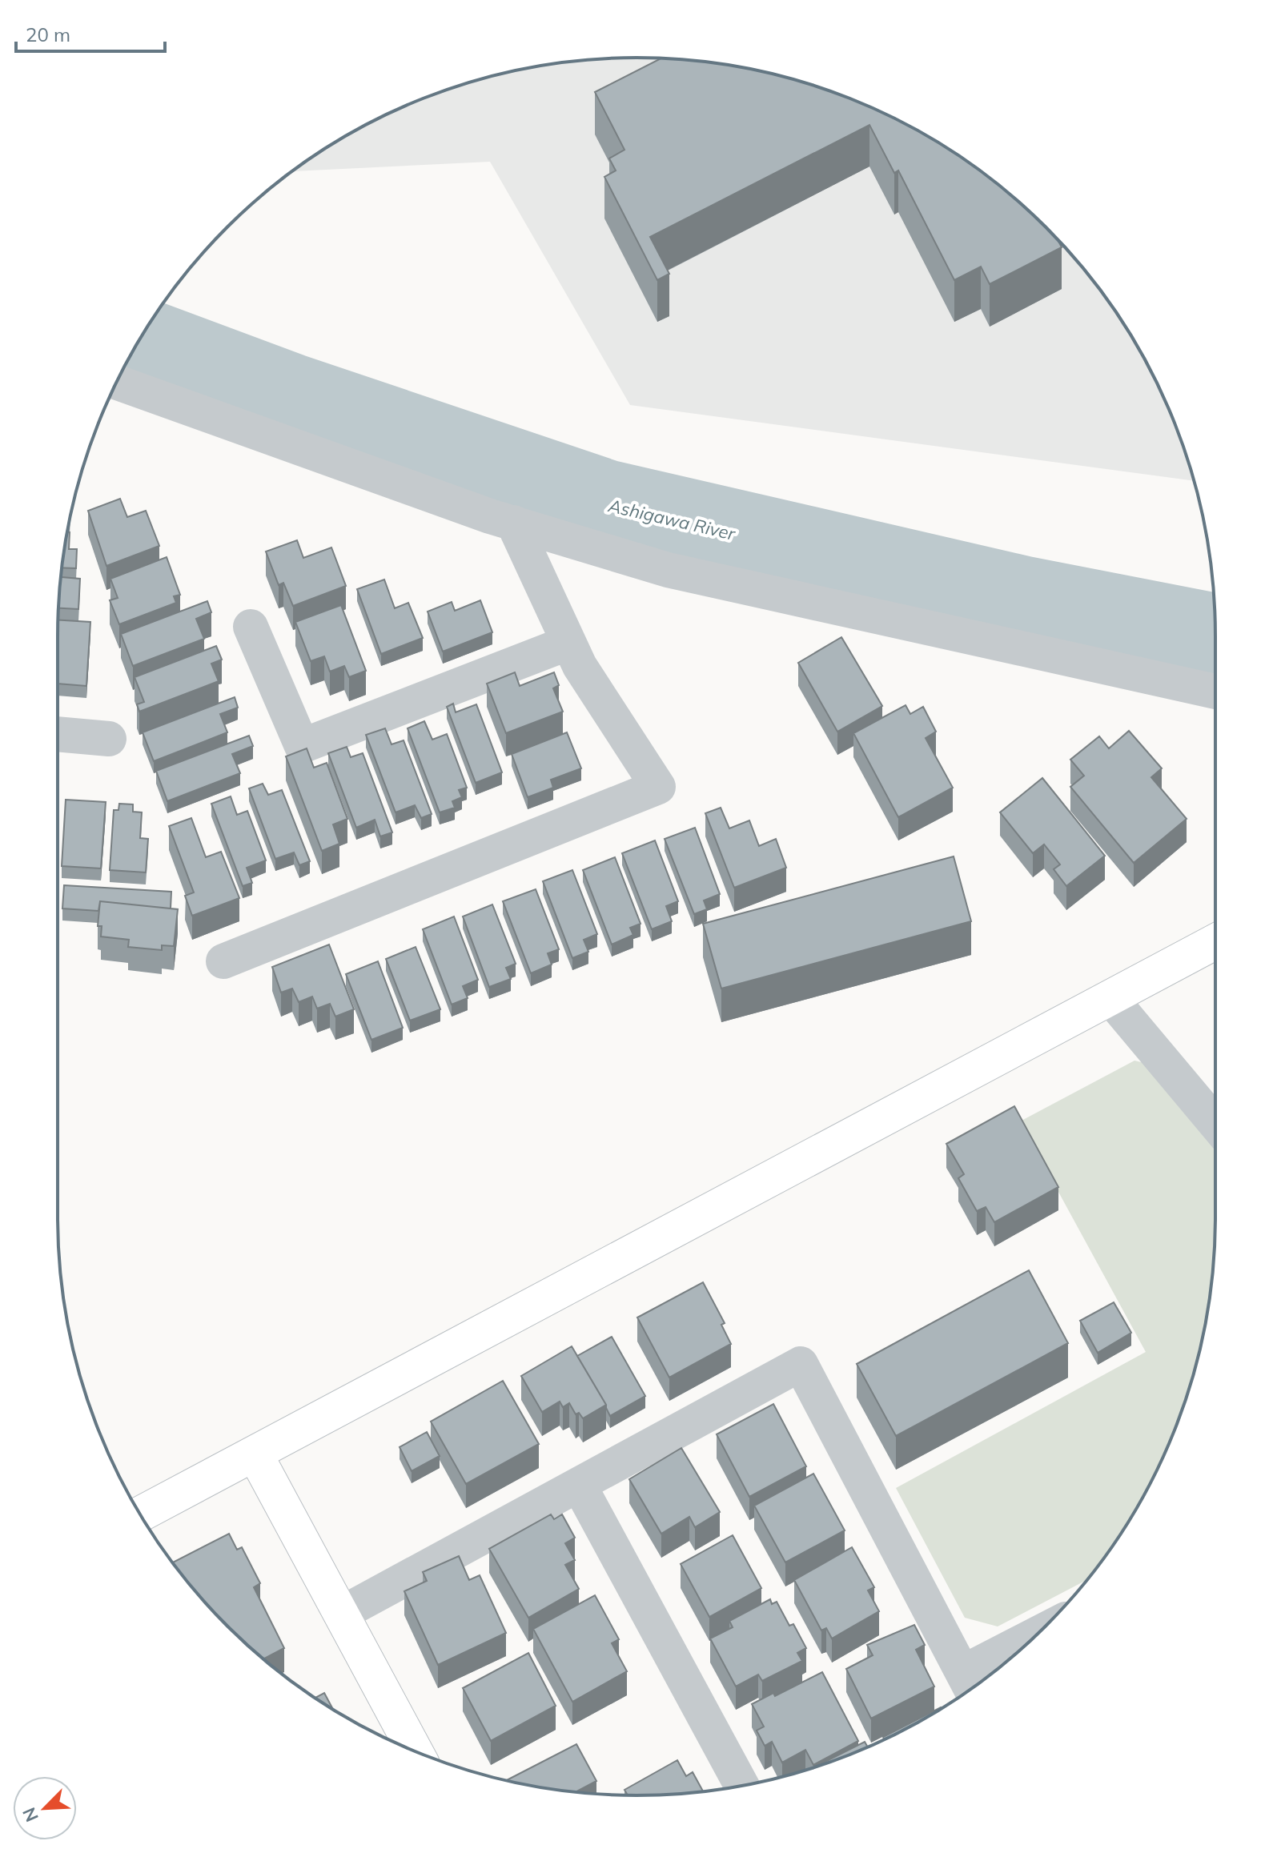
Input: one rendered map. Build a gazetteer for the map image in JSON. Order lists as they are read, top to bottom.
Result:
{
  "water": ["Ashigawa River"],
  "scale_bar": "20 m",
  "north": "bottom left"
}
